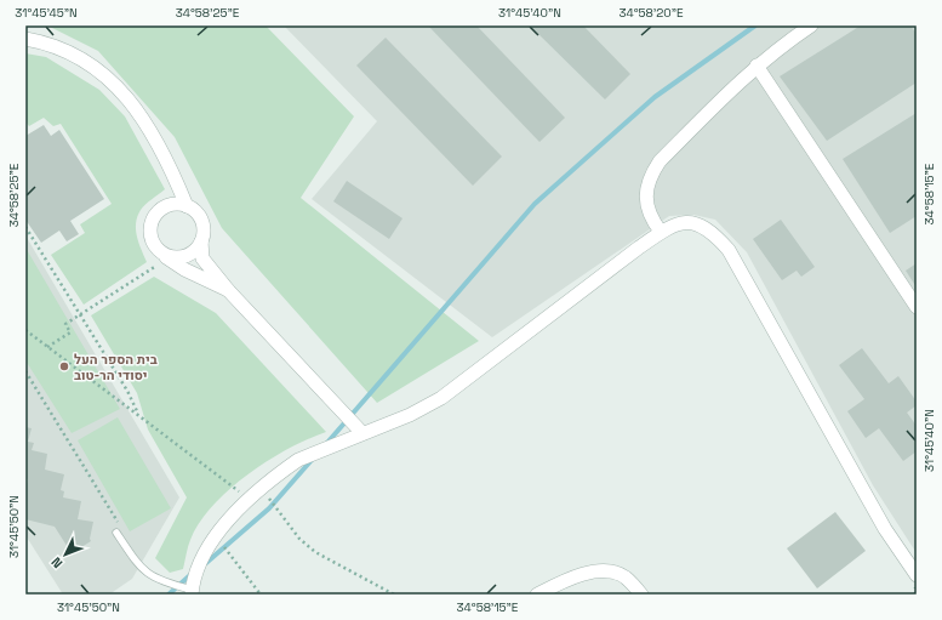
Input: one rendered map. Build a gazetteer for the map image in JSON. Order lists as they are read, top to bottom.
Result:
{
  "places": ["בית הספר העל יסודי הר-טוב"],
  "north": "bottom left",
  "coordinates": [
    "31°45'45\"N",
    "34°58'25\"E",
    "31°45'40\"N",
    "34°58'20\"E",
    "34°58'15\"E",
    "31°45'50\"N"
  ]
}
